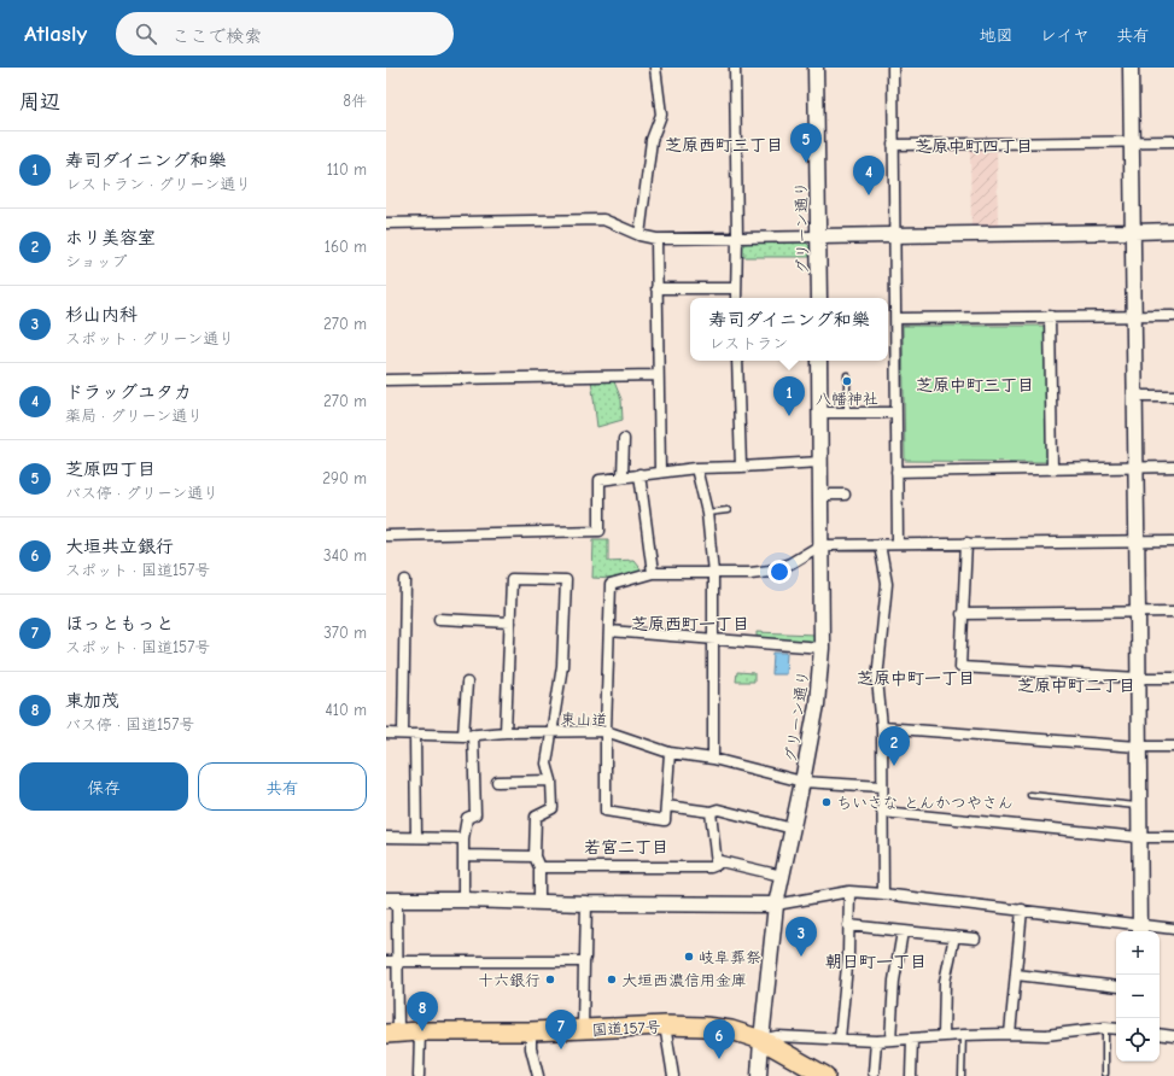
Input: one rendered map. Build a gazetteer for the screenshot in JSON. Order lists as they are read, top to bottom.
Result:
{
  "streets": {
    "highway": ["国道157号"],
    "street": ["グリーン通り", "東山道"]
  },
  "crossings": [
    ["グリーン通り", "東山道"],
    ["グリーン通り", "国道157号"]
  ],
  "districts": [
    "芝原西町三丁目",
    "芝原中町四丁目",
    "芝原中町三丁目",
    "芝原西町一丁目",
    "芝原中町一丁目",
    "芝原中町二丁目",
    "若宮二丁目",
    "朝日町一丁目"
  ],
  "places": [
    "八幡神社",
    "ちいさな とんかつやさん",
    "岐阜葬祭",
    "十六銀行",
    "大垣西濃信用金庫"
  ],
  "page": {
    "header": "Atlasly",
    "search": "ここで検索",
    "nav": ["地図", "レイヤ", "共有"],
    "heading": ["周辺", "8件"],
    "pins": [
      "5",
      "4",
      "1",
      "2",
      "3",
      "8",
      "7",
      "6"
    ],
    "list": [
      {
        "mark": "1",
        "name": "寿司ダイニング和樂",
        "note": "レストラン · グリーン通り",
        "value": "110 m"
      },
      {
        "mark": "2",
        "name": "ホリ美容室",
        "note": "ショップ",
        "value": "160 m"
      },
      {
        "mark": "3",
        "name": "杉山内科",
        "note": "スポット · グリーン通り",
        "value": "270 m"
      },
      {
        "mark": "4",
        "name": "ドラッグユタカ",
        "note": "薬局 · グリーン通り",
        "value": "270 m"
      },
      {
        "mark": "5",
        "name": "芝原四丁目",
        "note": "バス停 · グリーン通り",
        "value": "290 m"
      },
      {
        "mark": "6",
        "name": "大垣共立銀行",
        "note": "スポット · 国道157号",
        "value": "340 m"
      },
      {
        "mark": "7",
        "name": "ほっともっと",
        "note": "スポット · 国道157号",
        "value": "370 m"
      },
      {
        "mark": "8",
        "name": "東加茂",
        "note": "バス停 · 国道157号",
        "value": "410 m"
      }
    ],
    "popup": ["寿司ダイニング和樂", "レストラン"],
    "buttons": ["保存", "共有"],
    "map_buttons": ["+", "−"]
  }
}
